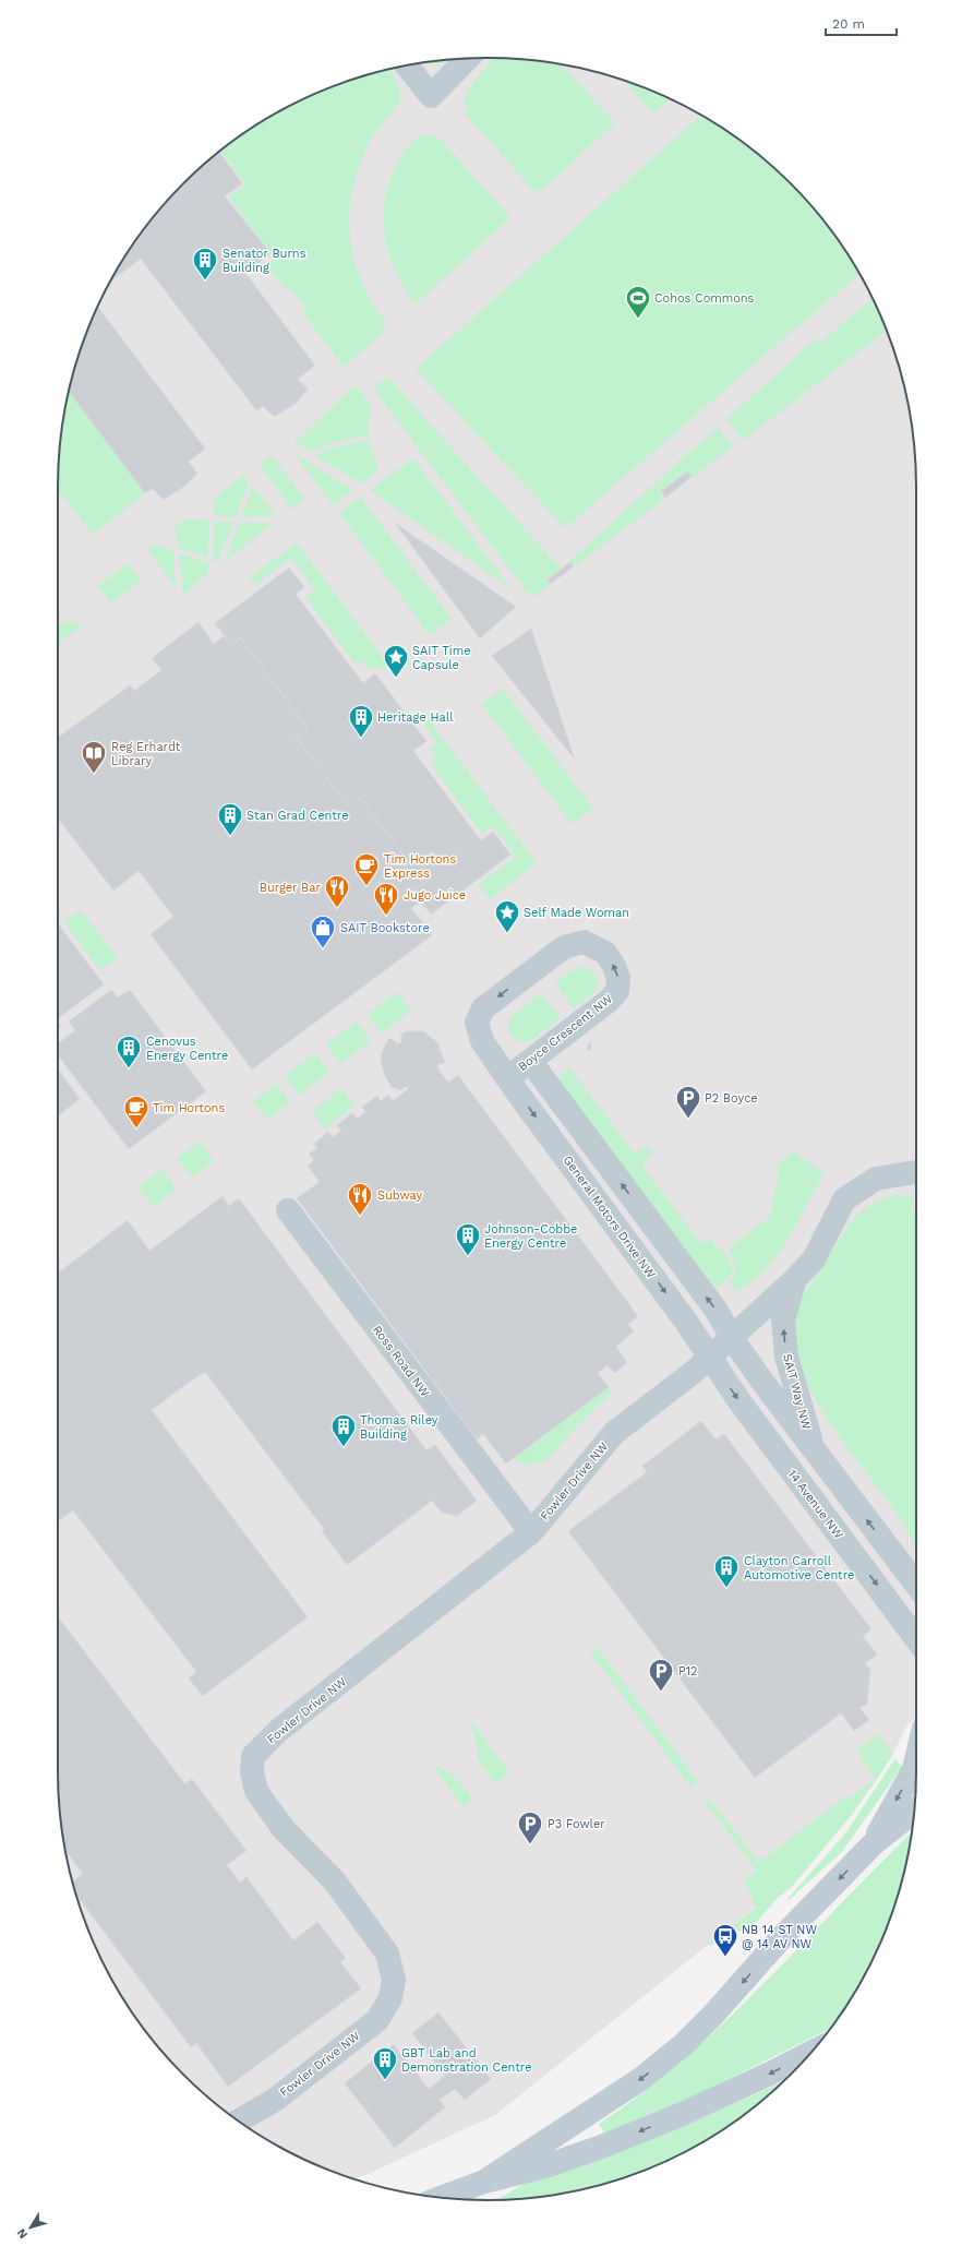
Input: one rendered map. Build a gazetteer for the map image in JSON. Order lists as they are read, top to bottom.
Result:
{
  "streets": {
    "street": [
      "Boyce Crescent NW",
      "General Motors Drive NW",
      "Ross Road NW",
      "SAIT Way NW",
      "Fowler Drive NW",
      "14 Avenue NW"
    ]
  },
  "crossings": [
    ["Boyce Crescent NW", "General Motors Drive NW"],
    ["General Motors Drive NW", "SAIT Way NW"],
    ["General Motors Drive NW", "Fowler Drive NW"],
    ["General Motors Drive NW", "14 Avenue NW"],
    ["Ross Road NW", "Fowler Drive NW"],
    ["SAIT Way NW", "Fowler Drive NW"],
    ["SAIT Way NW", "14 Avenue NW"],
    ["Fowler Drive NW", "14 Avenue NW"]
  ],
  "one_way": ["SAIT Way NW"],
  "places": {
    "building": [
      "Senator Burns Building",
      "Heritage Hall",
      "Stan Grad Centre",
      "Cenovus Energy Centre",
      "Johnson-Cobbe Energy Centre",
      "Thomas Riley Building",
      "Clayton Carroll Automotive Centre",
      "GBT Lab and Demonstration Centre"
    ],
    "sports": ["Cohos Commons"],
    "place": ["SAIT Time Capsule", "Self Made Woman"],
    "library": ["Reg Erhardt Library"],
    "cafe": ["Tim Hortons Express", "Tim Hortons"],
    "restaurant": ["Burger Bar", "Jugo Juice", "Subway"],
    "shop": ["SAIT Bookstore"],
    "parking": ["P2 Boyce", "P12", "P3 Fowler"],
    "bus stop": ["NB 14 ST NW @ 14 AV NW"]
  },
  "scale_bar": "20 m",
  "north": "bottom left"
}
